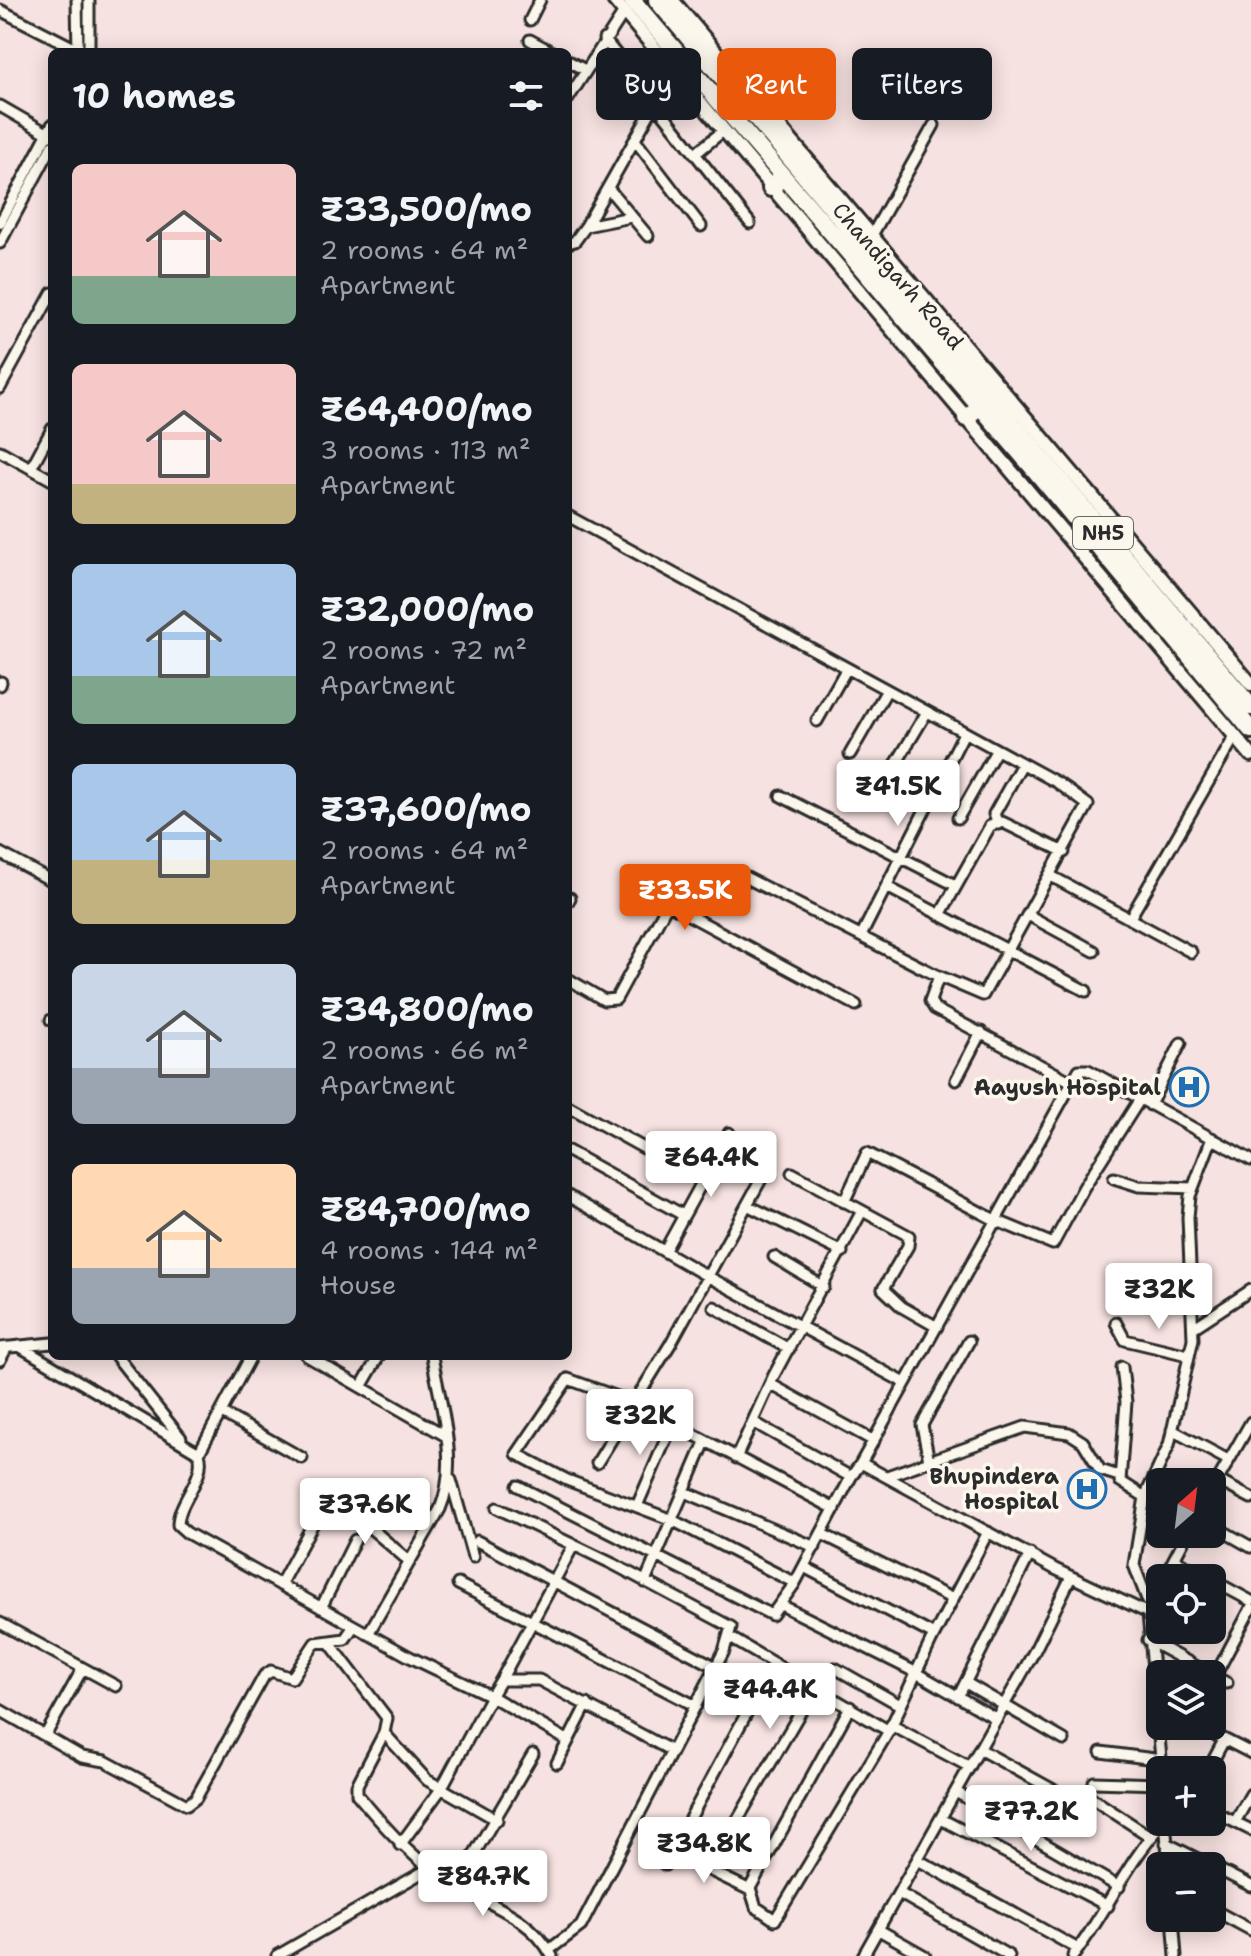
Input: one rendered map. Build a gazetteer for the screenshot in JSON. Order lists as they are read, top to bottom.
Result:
{
  "streets": {
    "highway": ["Chandigarh Road", "NH5"]
  },
  "crossings": [
    ["Chandigarh Road", "NH5"]
  ],
  "places": {
    "hospital": ["Aayush Hospital", "Bhupindera Hospital"]
  },
  "north": "top right",
  "page": {
    "chip": ["Buy", "Rent", "Filters"],
    "heading": "10 homes",
    "list": [
      {
        "name": "₹33,500/mo",
        "note": "2 rooms · 64 m² · Apartment"
      },
      {
        "name": "₹64,400/mo",
        "note": "3 rooms · 113 m² · Apartment"
      },
      {
        "name": "₹32,000/mo",
        "note": "2 rooms · 72 m² · Apartment"
      },
      {
        "name": "₹37,600/mo",
        "note": "2 rooms · 64 m² · Apartment"
      },
      {
        "name": "₹34,800/mo",
        "note": "2 rooms · 66 m² · Apartment"
      },
      {
        "name": "₹84,700/mo",
        "note": "4 rooms · 144 m² · House"
      }
    ],
    "price": [
      "₹41.5K",
      "₹33.5K",
      "₹64.4K",
      "₹32K",
      "₹32K",
      "₹37.6K",
      "₹44.4K",
      "₹77.2K",
      "₹34.8K",
      "₹84.7K"
    ],
    "map_buttons": ["+", "−"]
  }
}
